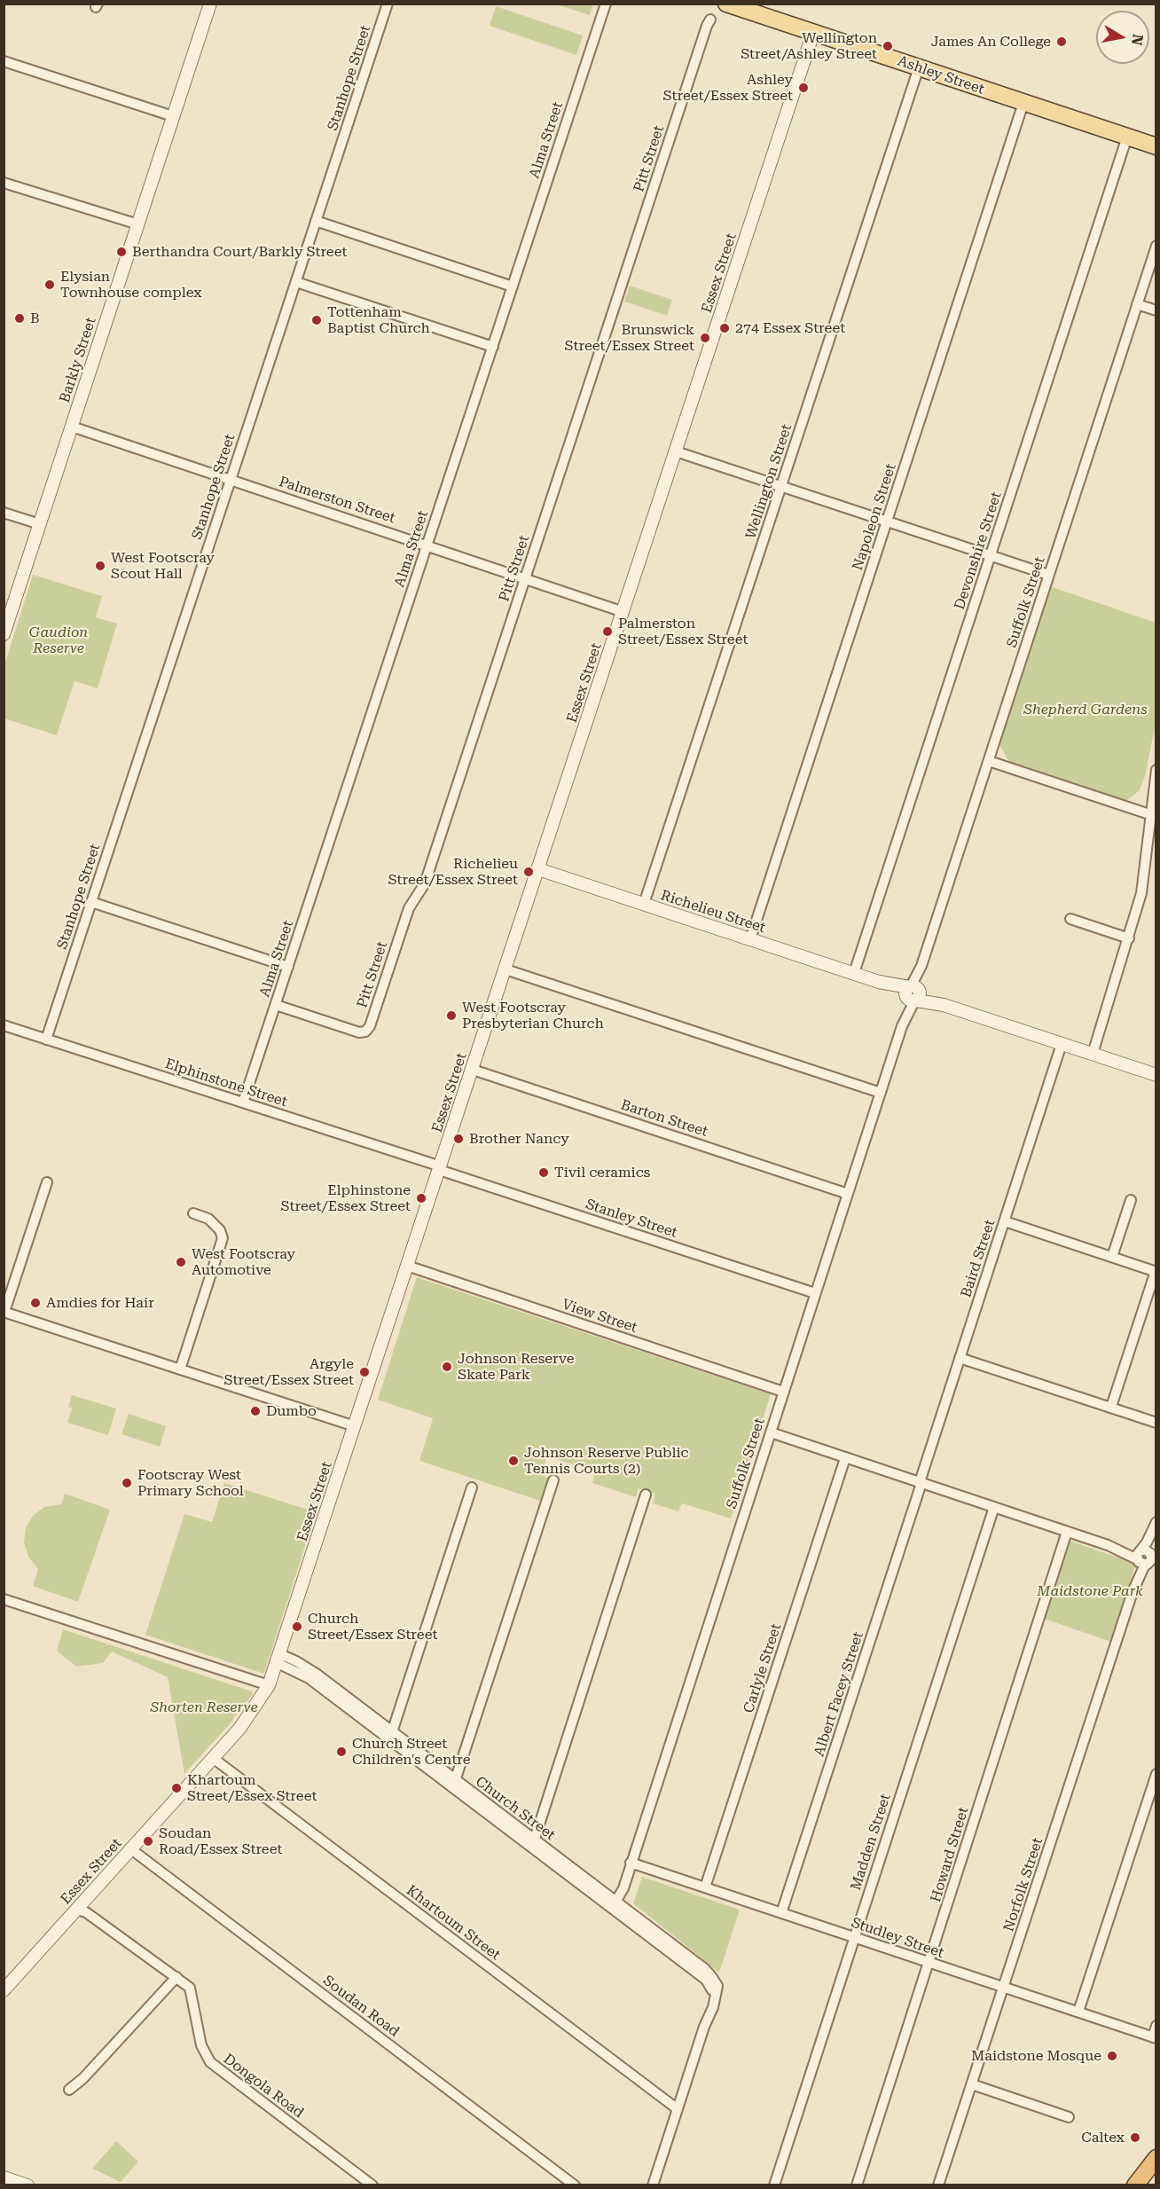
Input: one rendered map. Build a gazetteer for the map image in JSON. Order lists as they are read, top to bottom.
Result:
{
  "streets": {
    "main road": ["Ashley Street"],
    "street": [
      "Stanhope Street",
      "Alma Street",
      "Pitt Street",
      "Essex Street",
      "Barkly Street",
      "Wellington Street",
      "Palmerston Street",
      "Napoleon Street",
      "Devonshire Street",
      "Suffolk Street",
      "Richelieu Street",
      "Elphinstone Street",
      "Barton Street",
      "Stanley Street",
      "Baird Street",
      "View Street",
      "Carlyle Street",
      "Albert Facey Street",
      "Church Street",
      "Madden Street",
      "Howard Street",
      "Norfolk Street",
      "Khartoum Street",
      "Studley Street",
      "Soudan Road",
      "Dongola Road"
    ]
  },
  "crossings": [
    ["Ashley Street", "Essex Street"],
    ["Ashley Street", "Wellington Street"],
    ["Ashley Street", "Napoleon Street"],
    ["Ashley Street", "Devonshire Street"],
    ["Stanhope Street", "Palmerston Street"],
    ["Stanhope Street", "Elphinstone Street"],
    ["Alma Street", "Pitt Street"],
    ["Alma Street", "Palmerston Street"],
    ["Alma Street", "Elphinstone Street"],
    ["Pitt Street", "Palmerston Street"],
    ["Essex Street", "Palmerston Street"],
    ["Essex Street", "Richelieu Street"],
    ["Essex Street", "Elphinstone Street"],
    ["Essex Street", "Barton Street"],
    ["Essex Street", "Stanley Street"],
    ["Essex Street", "View Street"],
    ["Essex Street", "Church Street"],
    ["Essex Street", "Khartoum Street"],
    ["Essex Street", "Soudan Road"],
    ["Essex Street", "Dongola Road"],
    ["Barkly Street", "Palmerston Street"],
    ["Wellington Street", "Richelieu Street"],
    ["Napoleon Street", "Richelieu Street"],
    ["Devonshire Street", "Richelieu Street"],
    ["Suffolk Street", "Richelieu Street"],
    ["Suffolk Street", "Barton Street"],
    ["Suffolk Street", "Stanley Street"],
    ["Suffolk Street", "View Street"],
    ["Suffolk Street", "Church Street"],
    ["Suffolk Street", "Studley Street"],
    ["Richelieu Street", "Baird Street"],
    ["Elphinstone Street", "Stanley Street"],
    ["Baird Street", "Albert Facey Street"],
    ["Carlyle Street", "Studley Street"],
    ["Albert Facey Street", "Studley Street"],
    ["Church Street", "Khartoum Street"],
    ["Madden Street", "Studley Street"],
    ["Howard Street", "Studley Street"],
    ["Norfolk Street", "Studley Street"]
  ],
  "parks": [
    "Gaudion Reserve",
    "Shepherd Gardens",
    "Maidstone Park",
    "Shorten Reserve"
  ],
  "places": [
    "James An College",
    "Wellington Street/Ashley Street",
    "Ashley Street/Essex Street",
    "Berthandra Court/Barkly Street",
    "Elysian Townhouse complex",
    "B",
    "Tottenham Baptist Church",
    "274 Essex Street",
    "Brunswick Street/Essex Street",
    "West Footscray Scout Hall",
    "Palmerston Street/Essex Street",
    "Richelieu Street/Essex Street",
    "West Footscray Presbyterian Church",
    "Brother Nancy",
    "Tivil ceramics",
    "Elphinstone Street/Essex Street",
    "West Footscray Automotive",
    "Amdies for Hair",
    "Johnson Reserve Skate Park",
    "Argyle Street/Essex Street",
    "Dumbo",
    "Johnson Reserve Public Tennis Courts (2)",
    "Footscray West Primary School",
    "Church Street/Essex Street",
    "Church Street Children's Centre",
    "Khartoum Street/Essex Street",
    "Soudan Road/Essex Street",
    "Maidstone Mosque",
    "Caltex"
  ],
  "north": "right"
}
